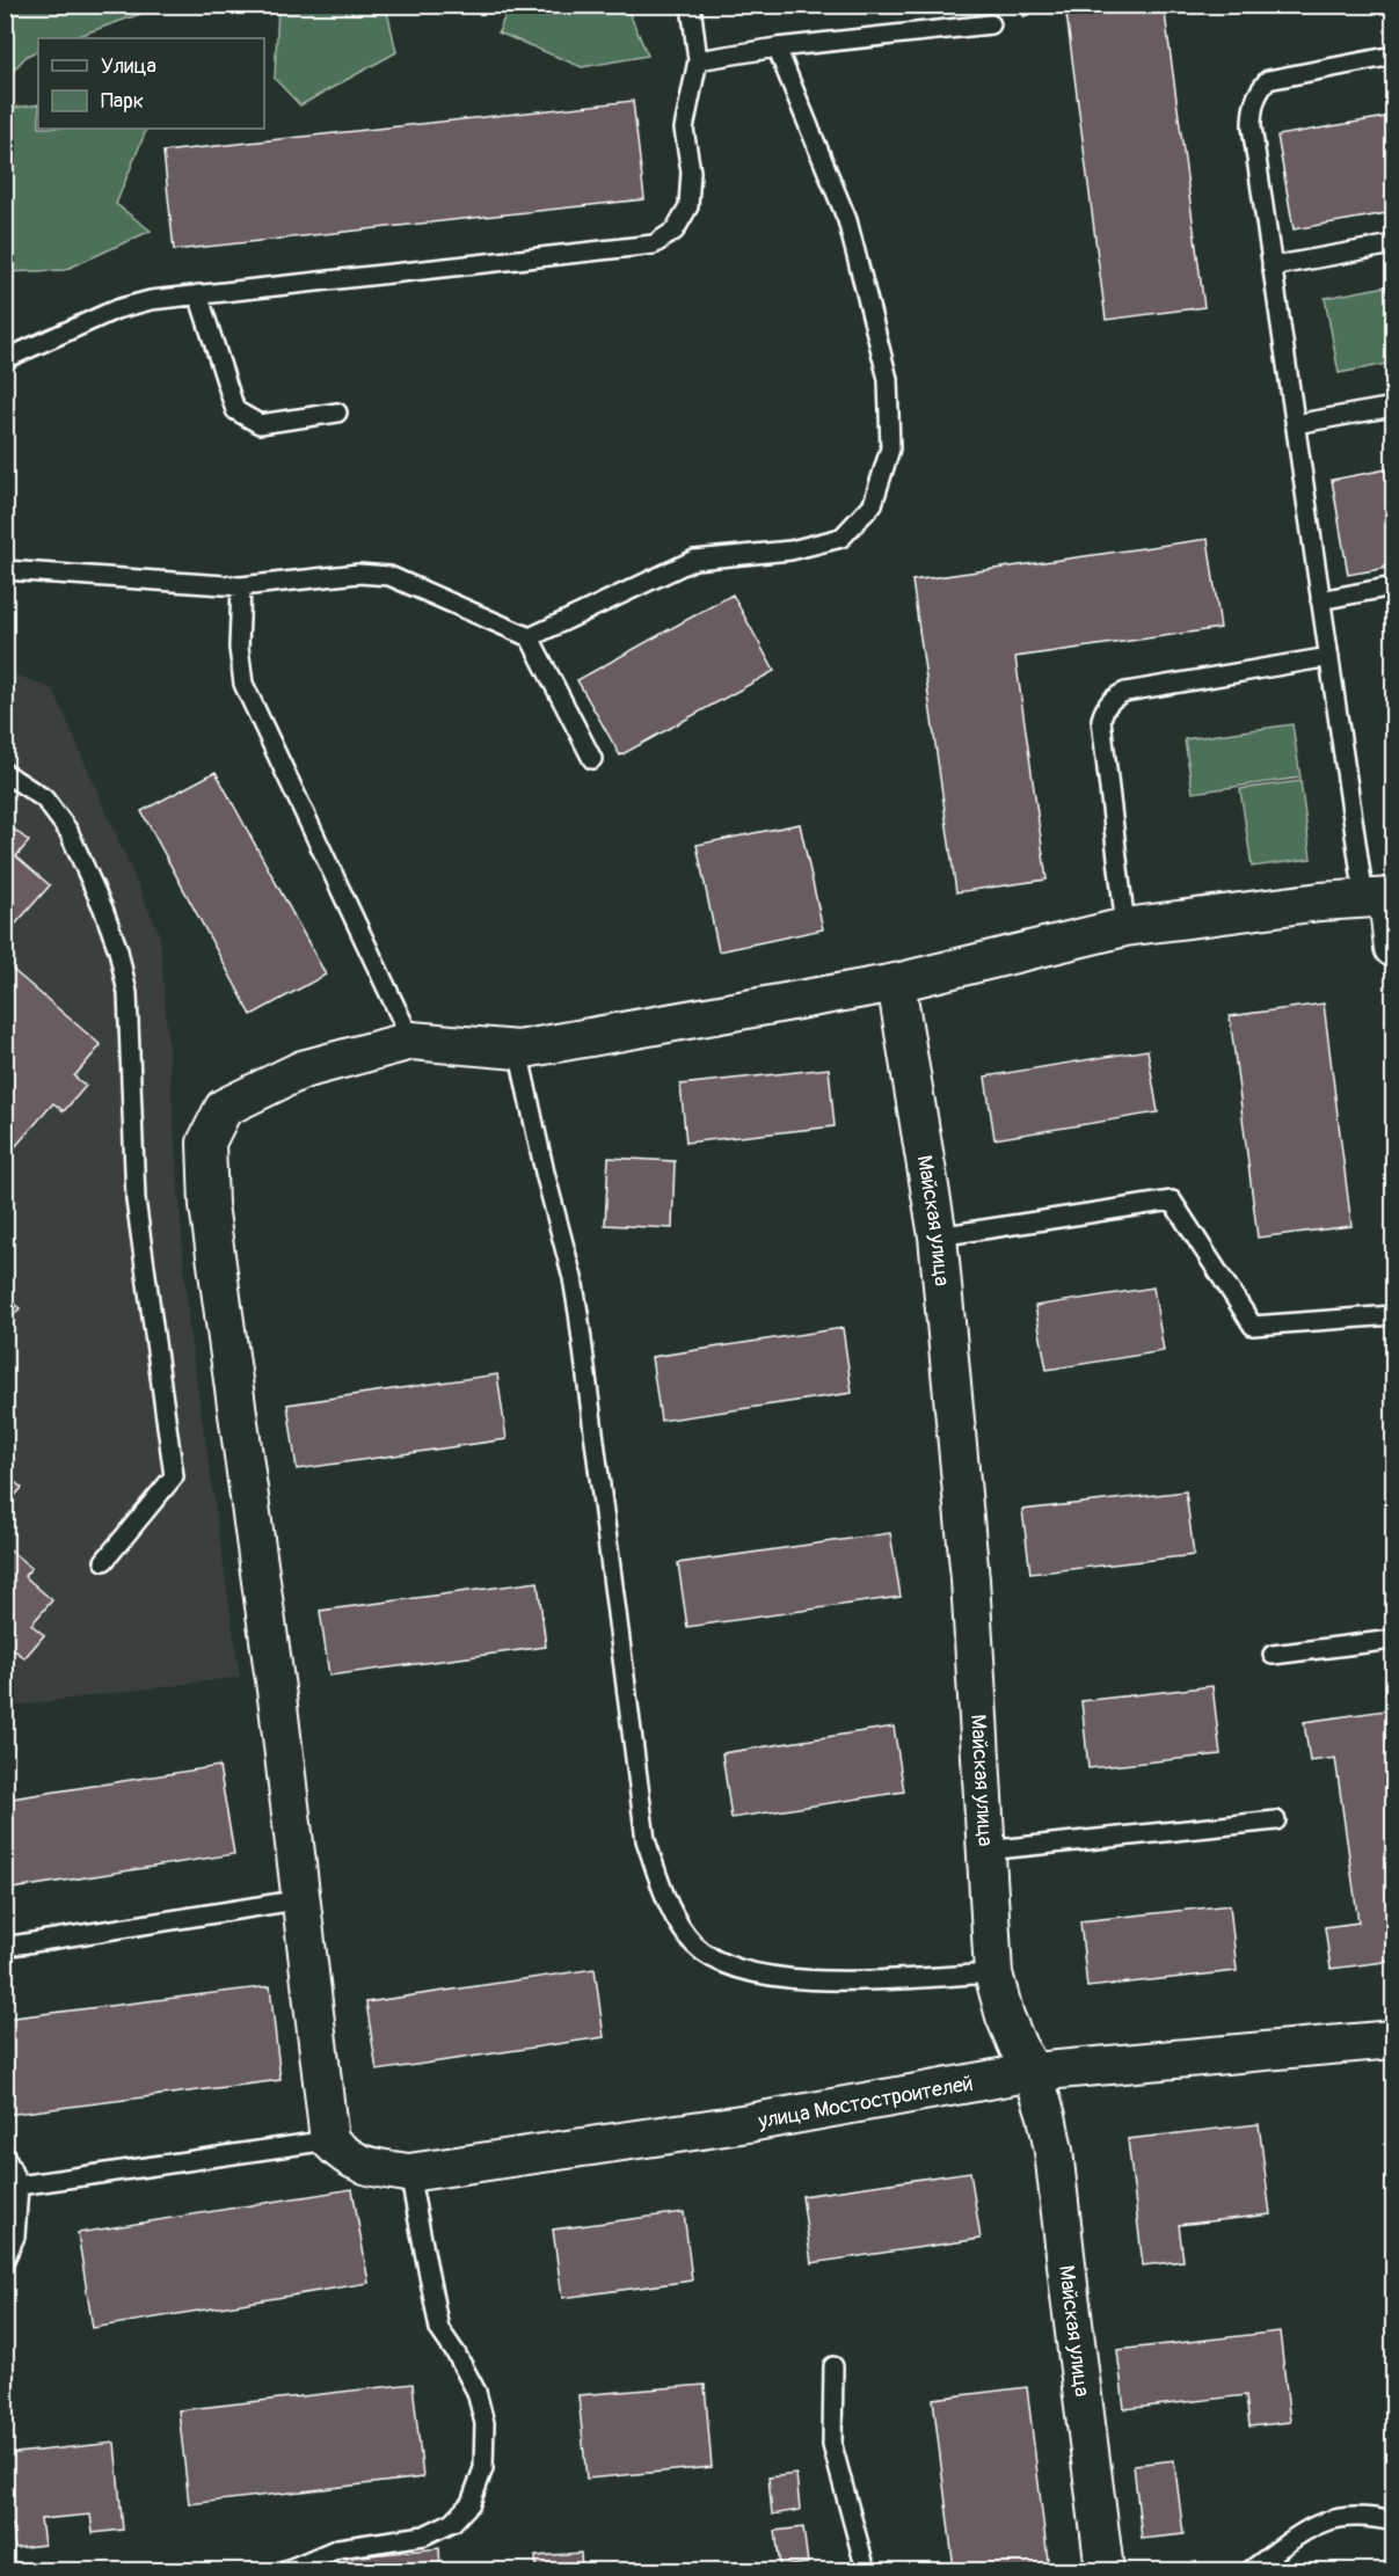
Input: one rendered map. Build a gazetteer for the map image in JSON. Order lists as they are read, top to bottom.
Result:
{
  "streets": {
    "street": ["Майская улица", "улица Мостостроителей"]
  },
  "crossings": [
    ["Майская улица", "улица Мостостроителей"]
  ],
  "legend": ["Улица", "Парк"]
}
